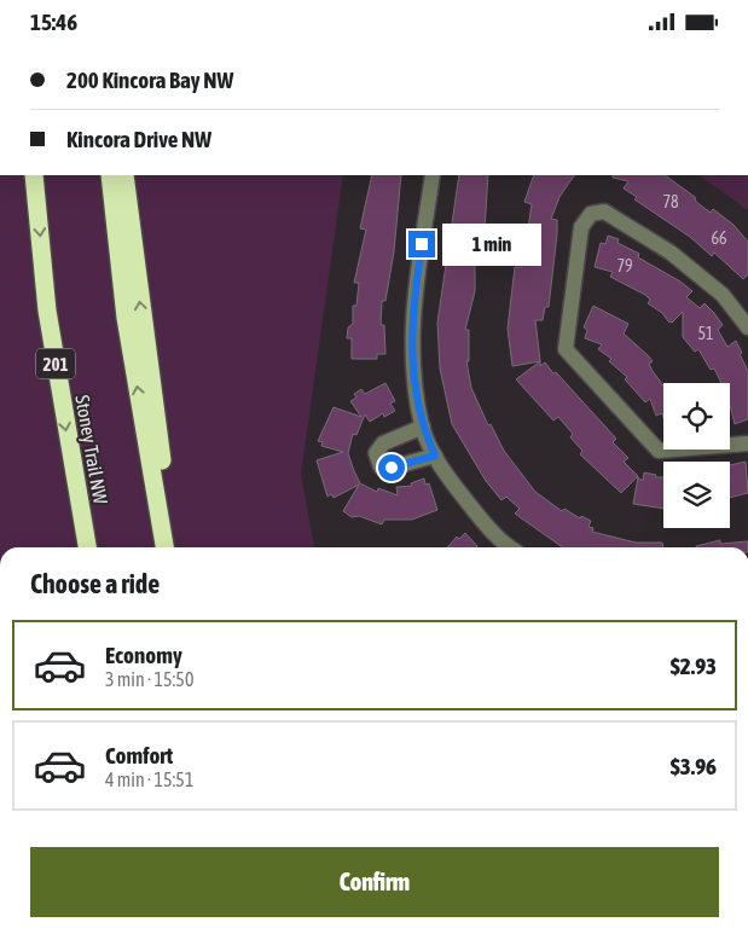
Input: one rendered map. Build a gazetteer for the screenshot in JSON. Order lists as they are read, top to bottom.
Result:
{
  "streets": {
    "highway": ["201", "Stoney Trail NW"]
  },
  "house_numbers": [
    "78",
    "66",
    "79",
    "51"
  ],
  "page": {
    "status": "15:46",
    "banner": ["200 Kincora Bay NW", "Kincora Drive NW"],
    "bubble": "1 min",
    "heading": "Choose a ride",
    "list": [
      {
        "name": "Economy",
        "note": "3 min · 15:50",
        "value": "$2.93"
      },
      {
        "name": "Comfort",
        "note": "4 min · 15:51",
        "value": "$3.96"
      }
    ],
    "buttons": "Confirm"
  }
}
